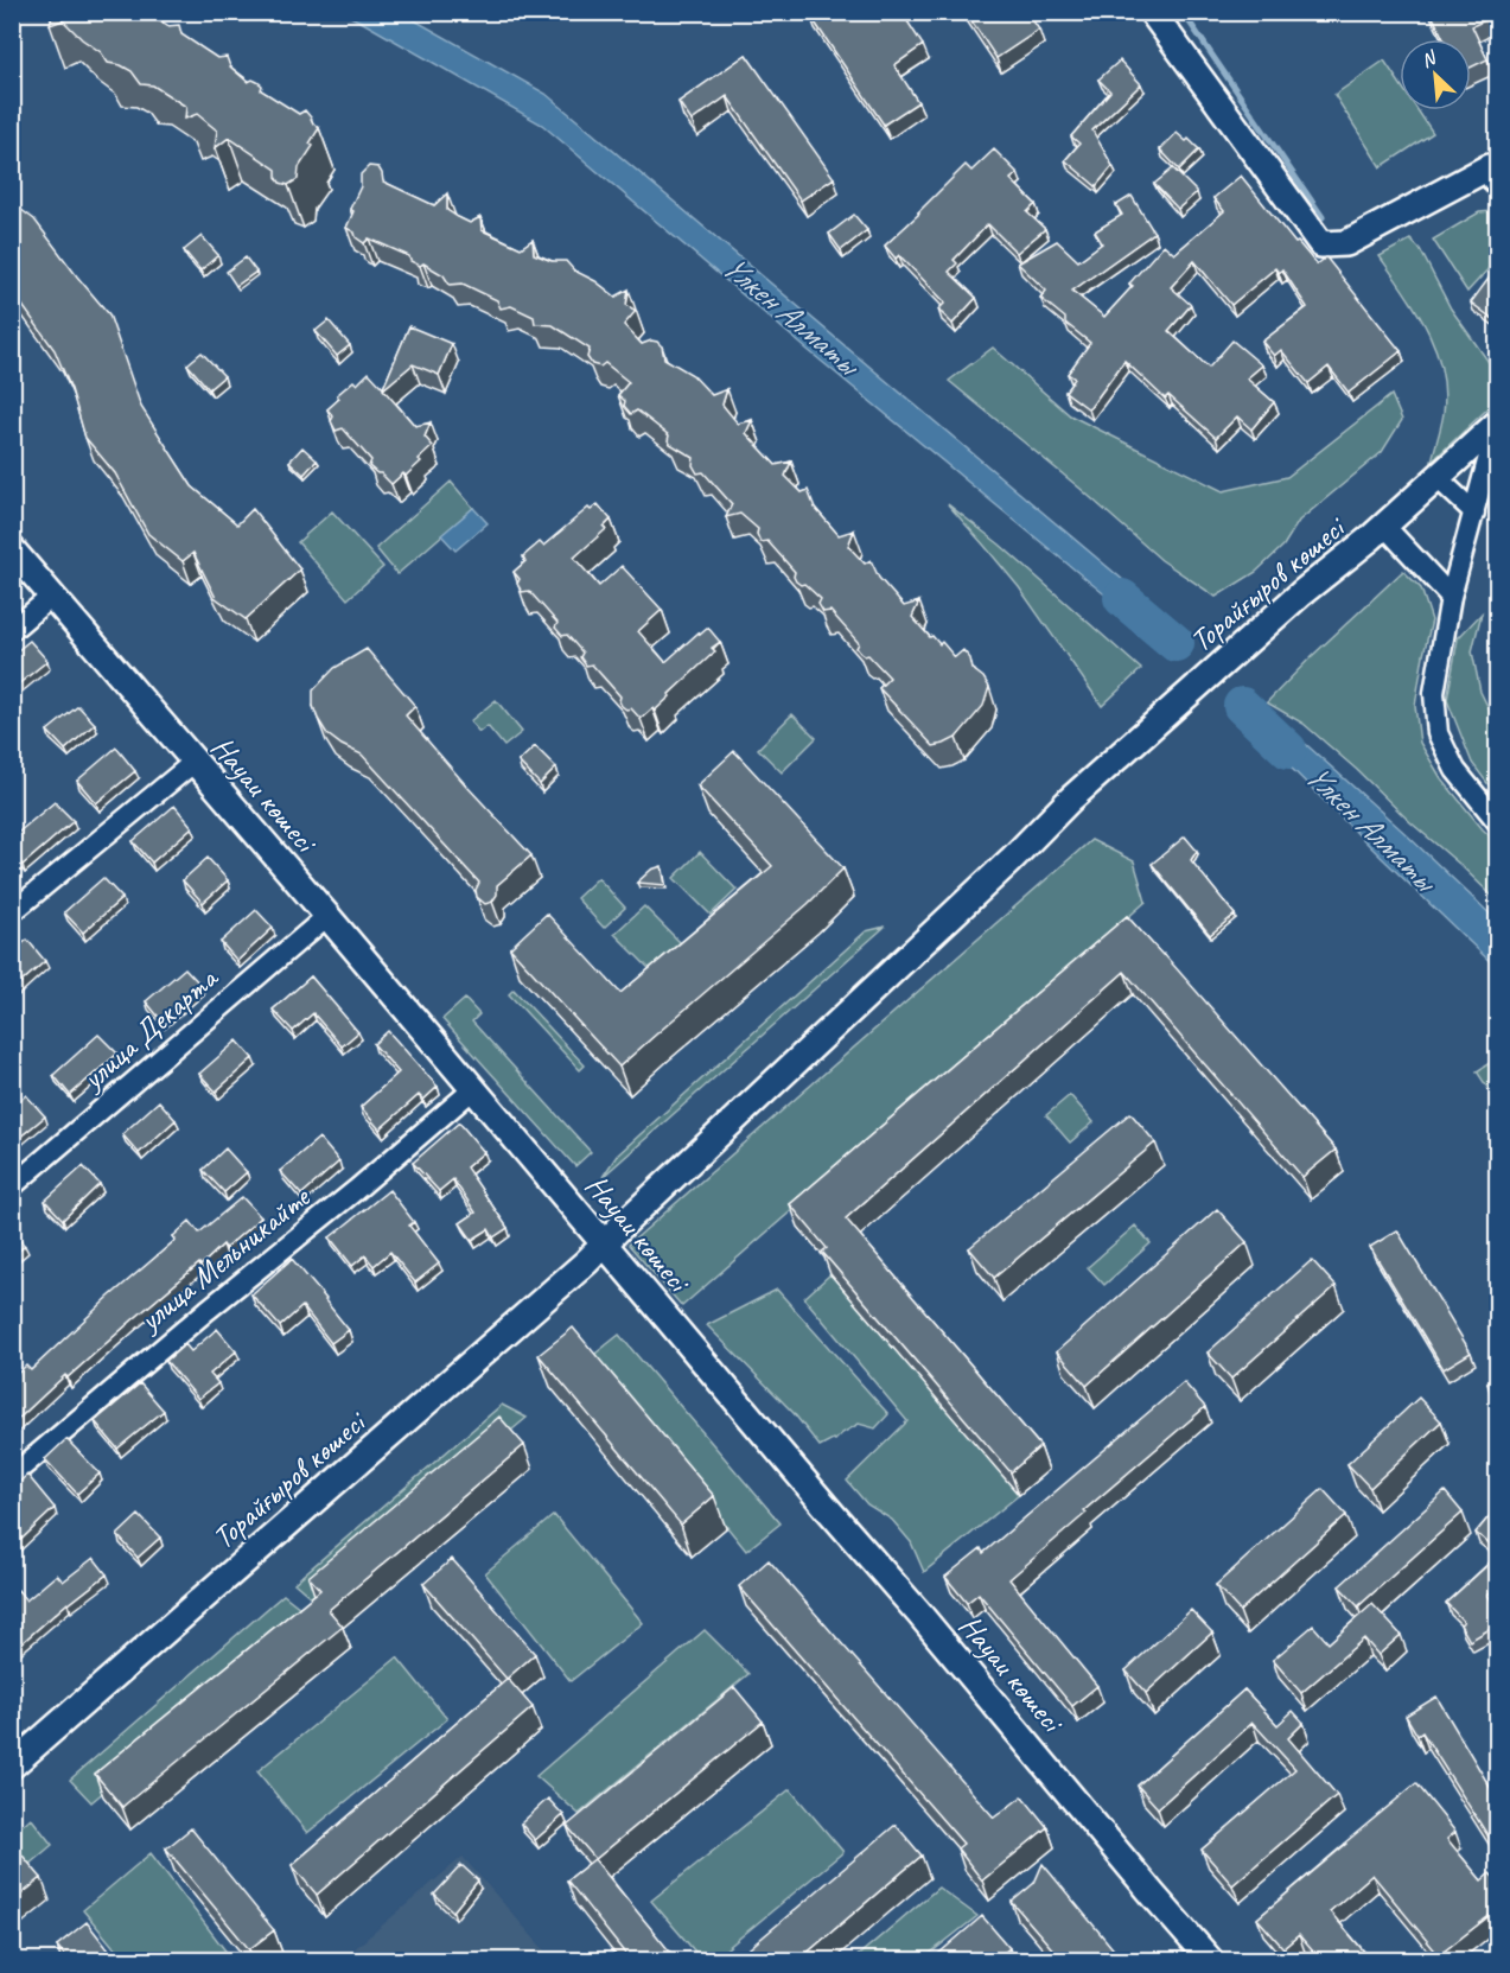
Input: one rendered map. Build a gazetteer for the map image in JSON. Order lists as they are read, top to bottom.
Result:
{
  "streets": {
    "street": [
      "Торайғыров көшесі",
      "Науаи көшесі",
      "улица Декарта",
      "улица Мельникайте"
    ]
  },
  "crossings": [
    ["Торайғыров көшесі", "Науаи көшесі"],
    ["Науаи көшесі", "улица Декарта"],
    ["Науаи көшесі", "улица Мельникайте"]
  ],
  "water": ["Үлкен Алматы"],
  "north": "top left"
}
